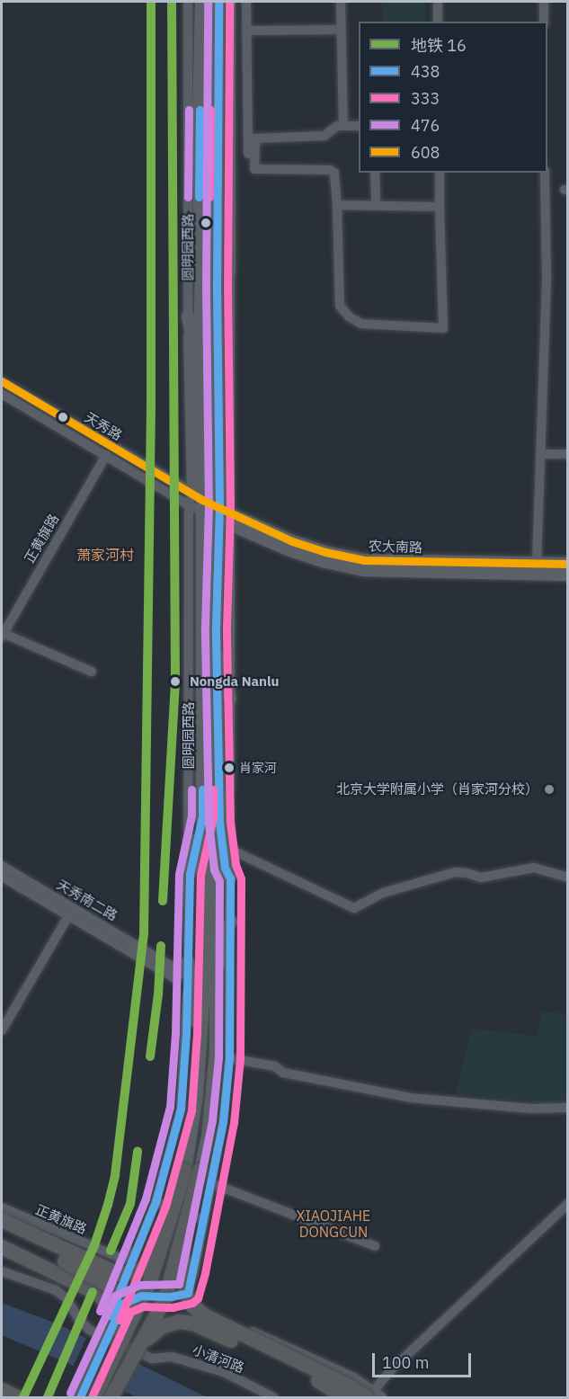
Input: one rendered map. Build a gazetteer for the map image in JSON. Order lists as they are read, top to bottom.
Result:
{
  "streets": {
    "main road": ["农大南路"],
    "street": [
      "圆明园西路",
      "天秀路",
      "正黄旗路",
      "天秀南二路",
      "小清河路"
    ]
  },
  "crossings": [
    ["圆明园西路", "天秀路"],
    ["圆明园西路", "正黄旗路"],
    ["圆明园西路", "天秀南二路"],
    ["天秀路", "正黄旗路"]
  ],
  "districts": ["萧家河村", "XIAOJIAHE DONGCUN"],
  "places": ["Nongda Nanlu", "肖家河", "北京大学附属小学（肖家河分校）"],
  "lines": [
    "metro line 16",
    "transit line 438",
    "transit line 333",
    "transit line 476",
    "transit line 608"
  ],
  "legend": [
    "地铁 16",
    "438",
    "333",
    "476",
    "608"
  ],
  "scale_bar": "100 m"
}
